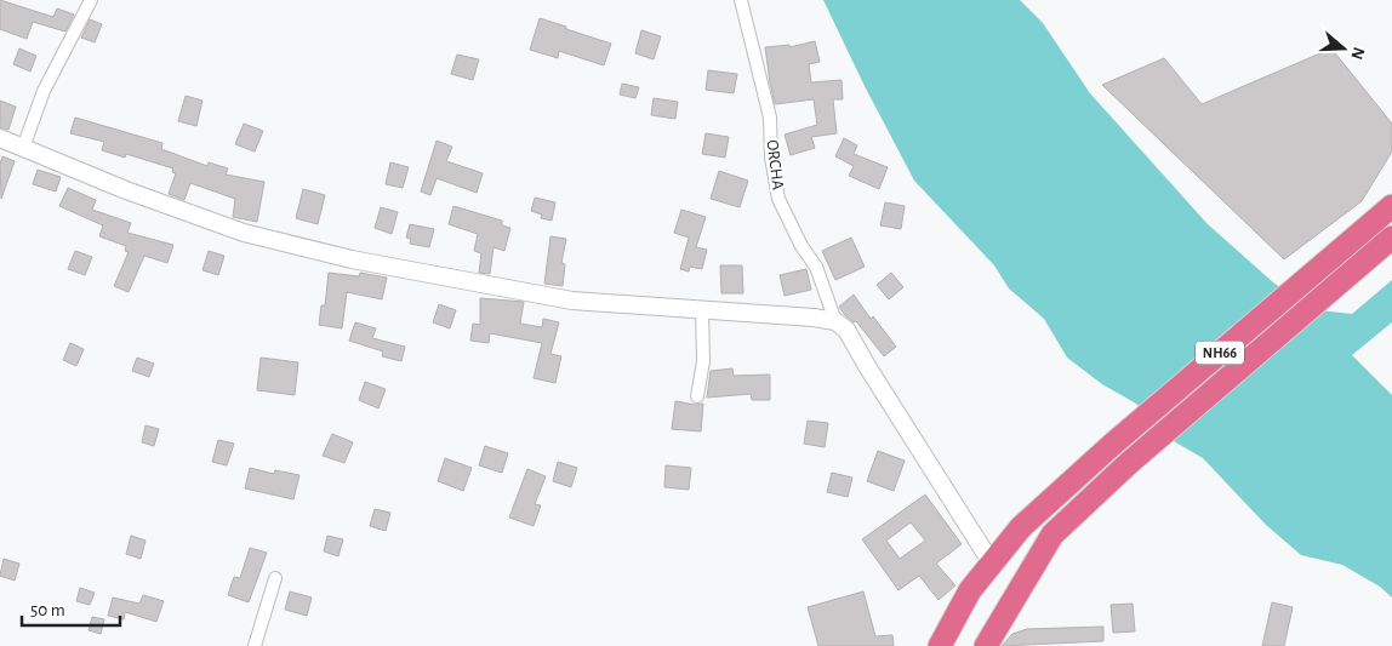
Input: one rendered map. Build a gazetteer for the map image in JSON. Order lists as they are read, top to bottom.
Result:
{
  "streets": {
    "highway": ["NH66"],
    "street": ["ORCHA"]
  },
  "scale_bar": "50 m",
  "north": "right"
}
